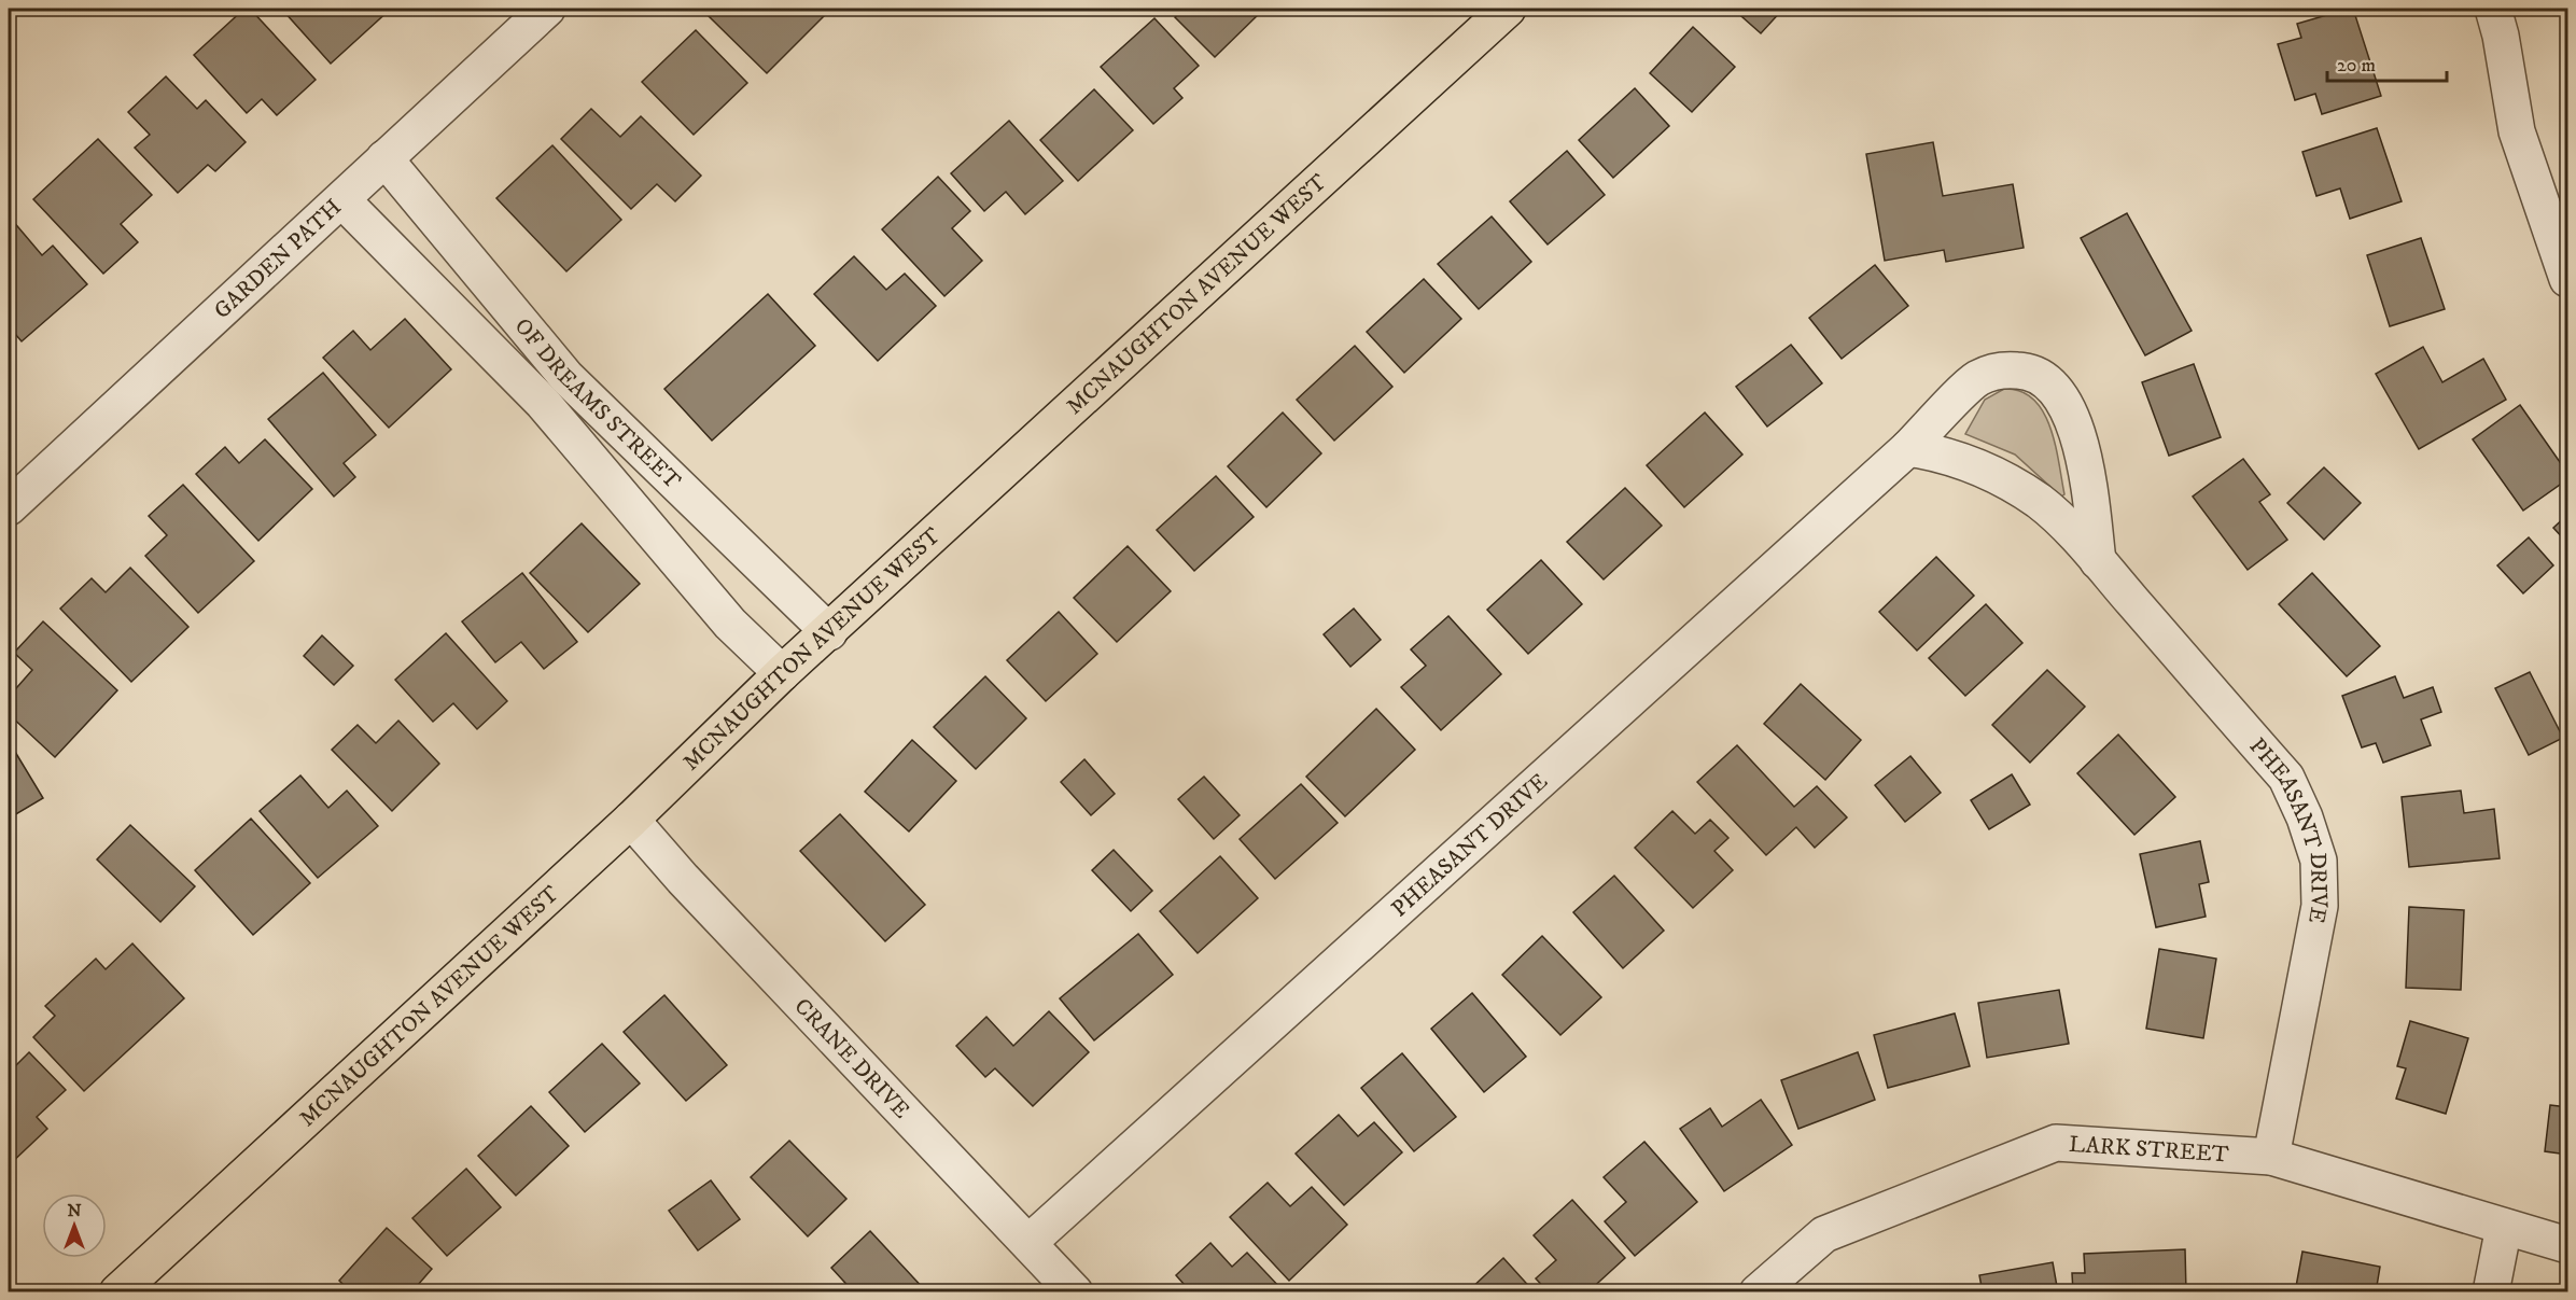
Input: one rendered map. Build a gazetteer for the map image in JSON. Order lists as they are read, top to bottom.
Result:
{
  "streets": {
    "main road": ["MCNAUGHTON AVENUE WEST"],
    "street": [
      "GARDEN PATH",
      "OF DREAMS STREET",
      "PHEASANT DRIVE",
      "CRANE DRIVE",
      "LARK STREET"
    ]
  },
  "crossings": [
    ["GARDEN PATH", "OF DREAMS STREET"],
    ["MCNAUGHTON AVENUE WEST", "OF DREAMS STREET"],
    ["MCNAUGHTON AVENUE WEST", "CRANE DRIVE"],
    ["PHEASANT DRIVE", "CRANE DRIVE"],
    ["PHEASANT DRIVE", "LARK STREET"]
  ],
  "scale_bar": "20 m",
  "north": "top"
}
